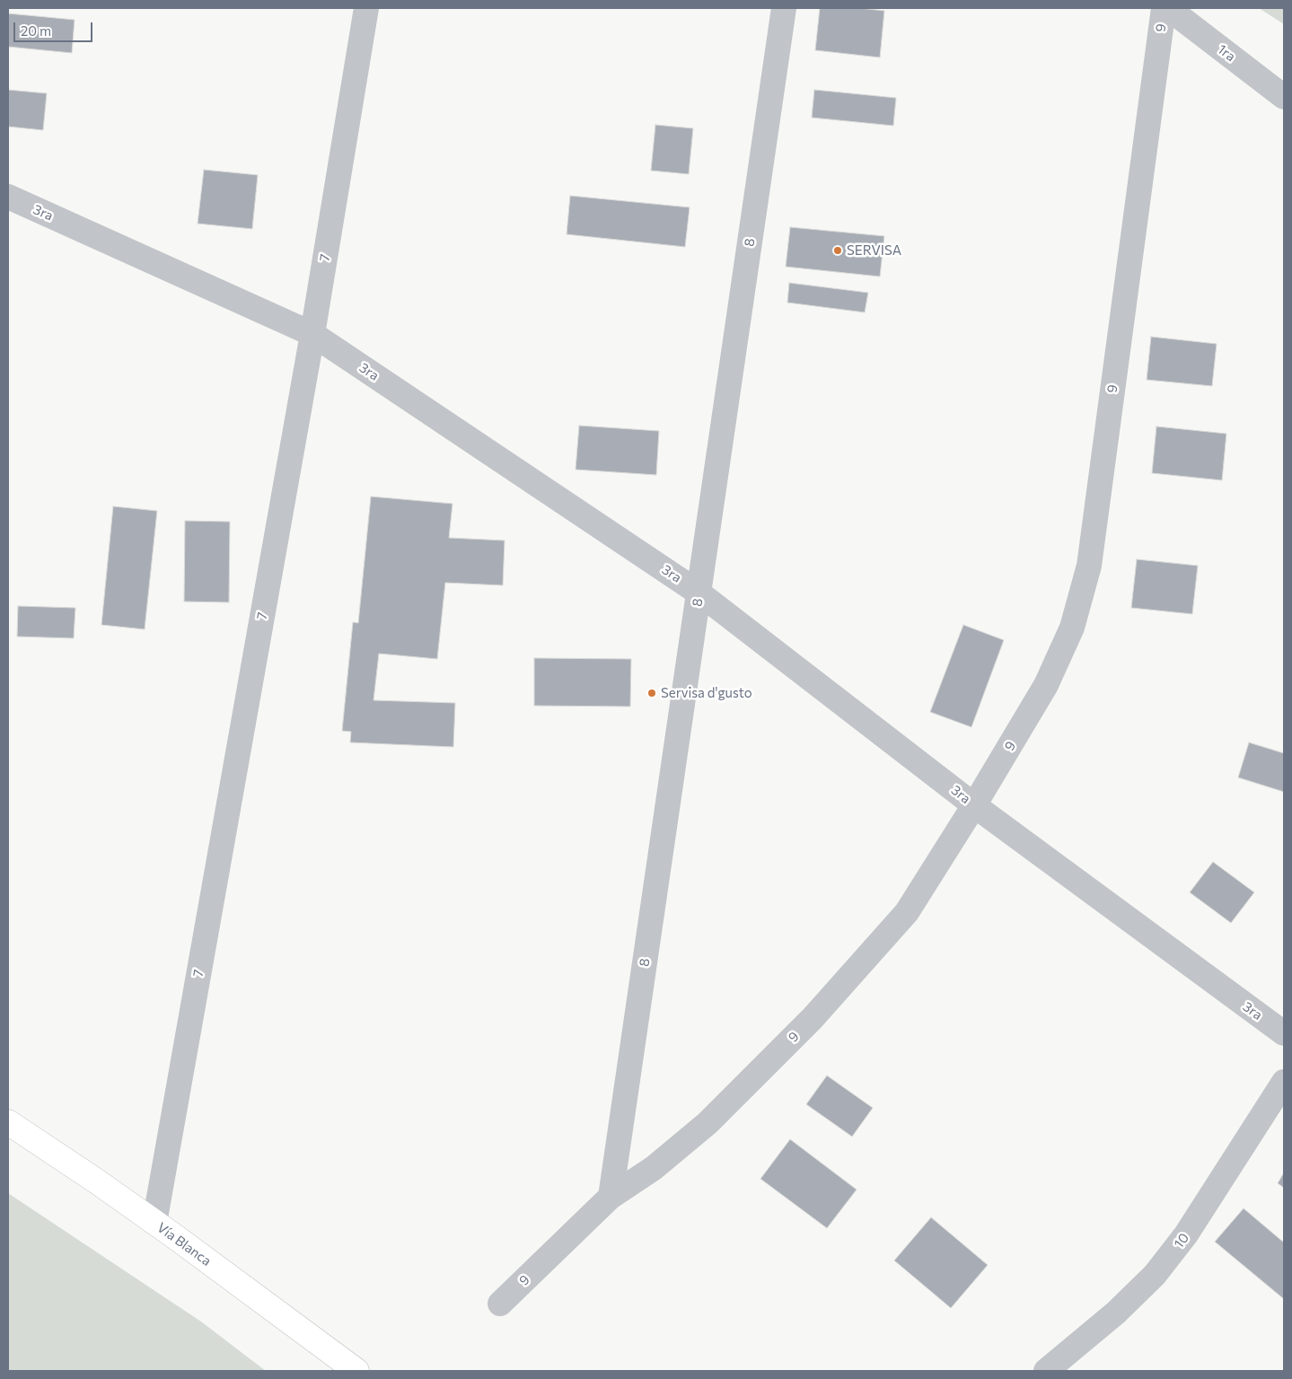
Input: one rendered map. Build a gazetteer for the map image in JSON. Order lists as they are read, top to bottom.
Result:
{
  "streets": {
    "highway": ["Vía Blanca"],
    "street": [
      "9",
      "1ra",
      "3ra",
      "8",
      "7",
      "10"
    ]
  },
  "crossings": [
    ["9", "3ra"],
    ["9", "8"],
    ["3ra", "8"],
    ["3ra", "7"],
    ["7", "Vía Blanca"]
  ],
  "places": ["SERVISA", "Servisa d'gusto"],
  "scale_bar": "20 m"
}
